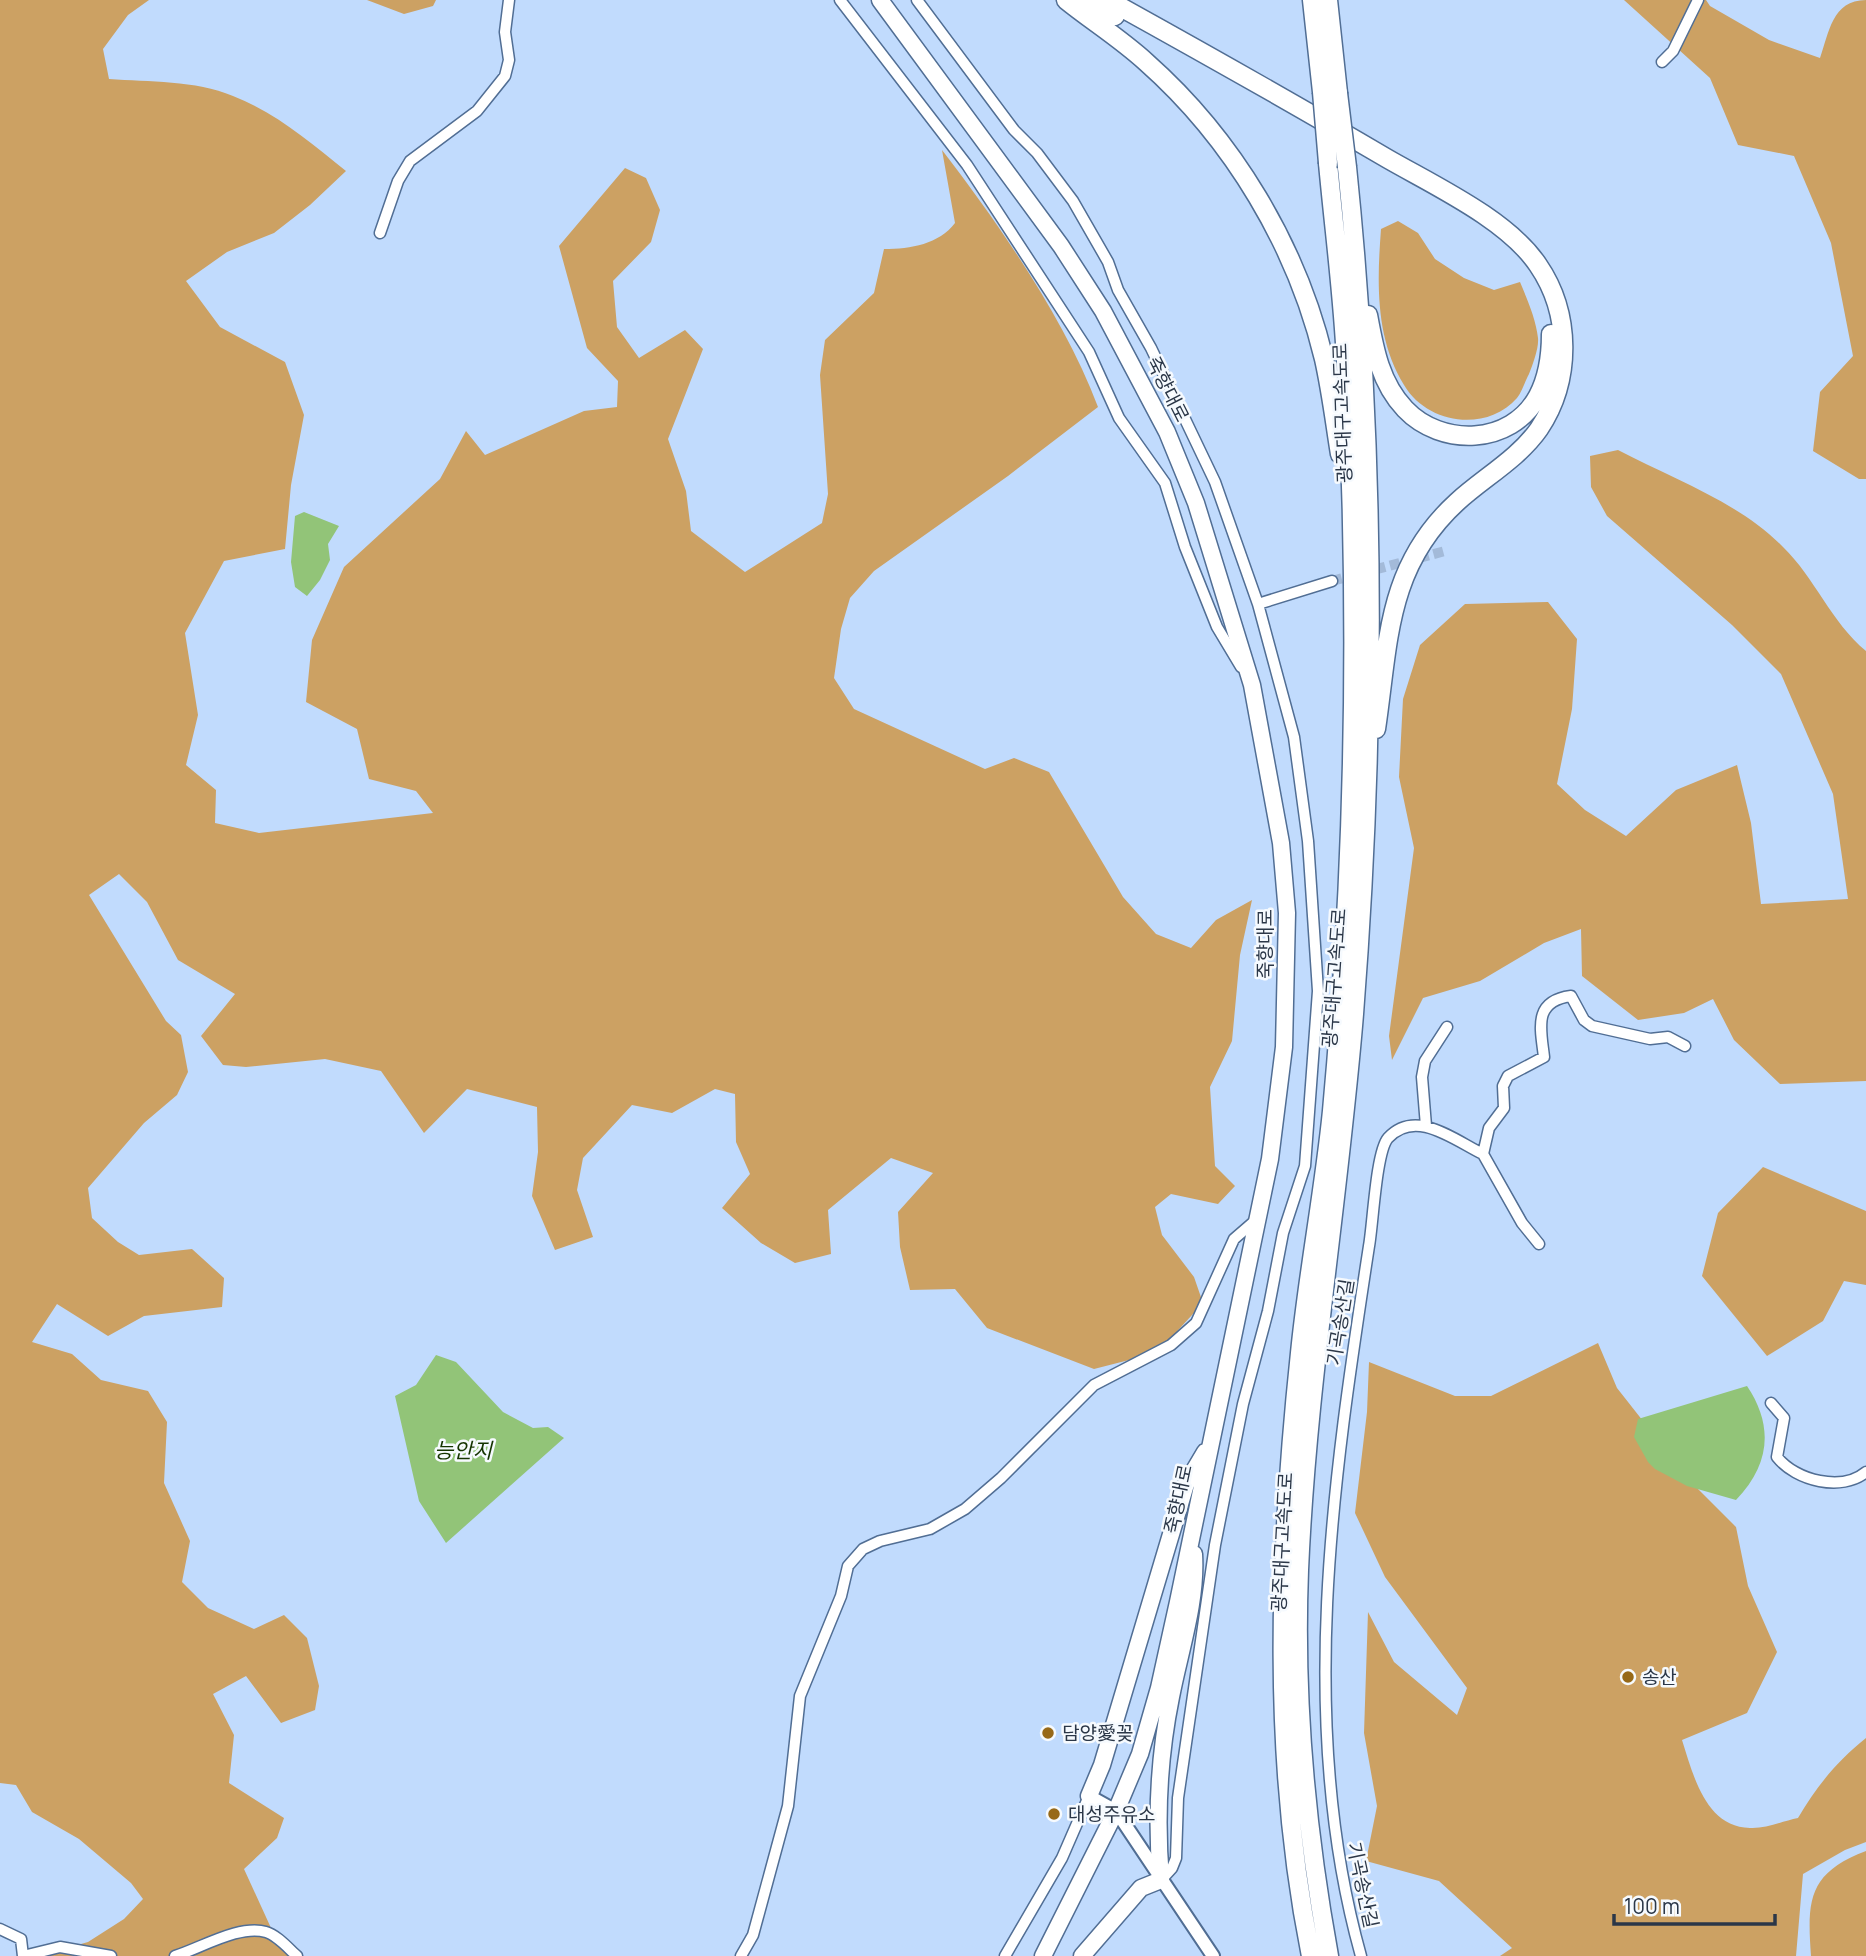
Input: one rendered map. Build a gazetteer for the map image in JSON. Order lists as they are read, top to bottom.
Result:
{
  "streets": {
    "highway": ["광주대구고속도로"],
    "main road": ["죽향대로"],
    "street": ["기곡송산길"]
  },
  "water": ["능안지"],
  "places": ["송산", "담양愛꽂", "대성주유소"],
  "scale_bar": "100 m"
}
